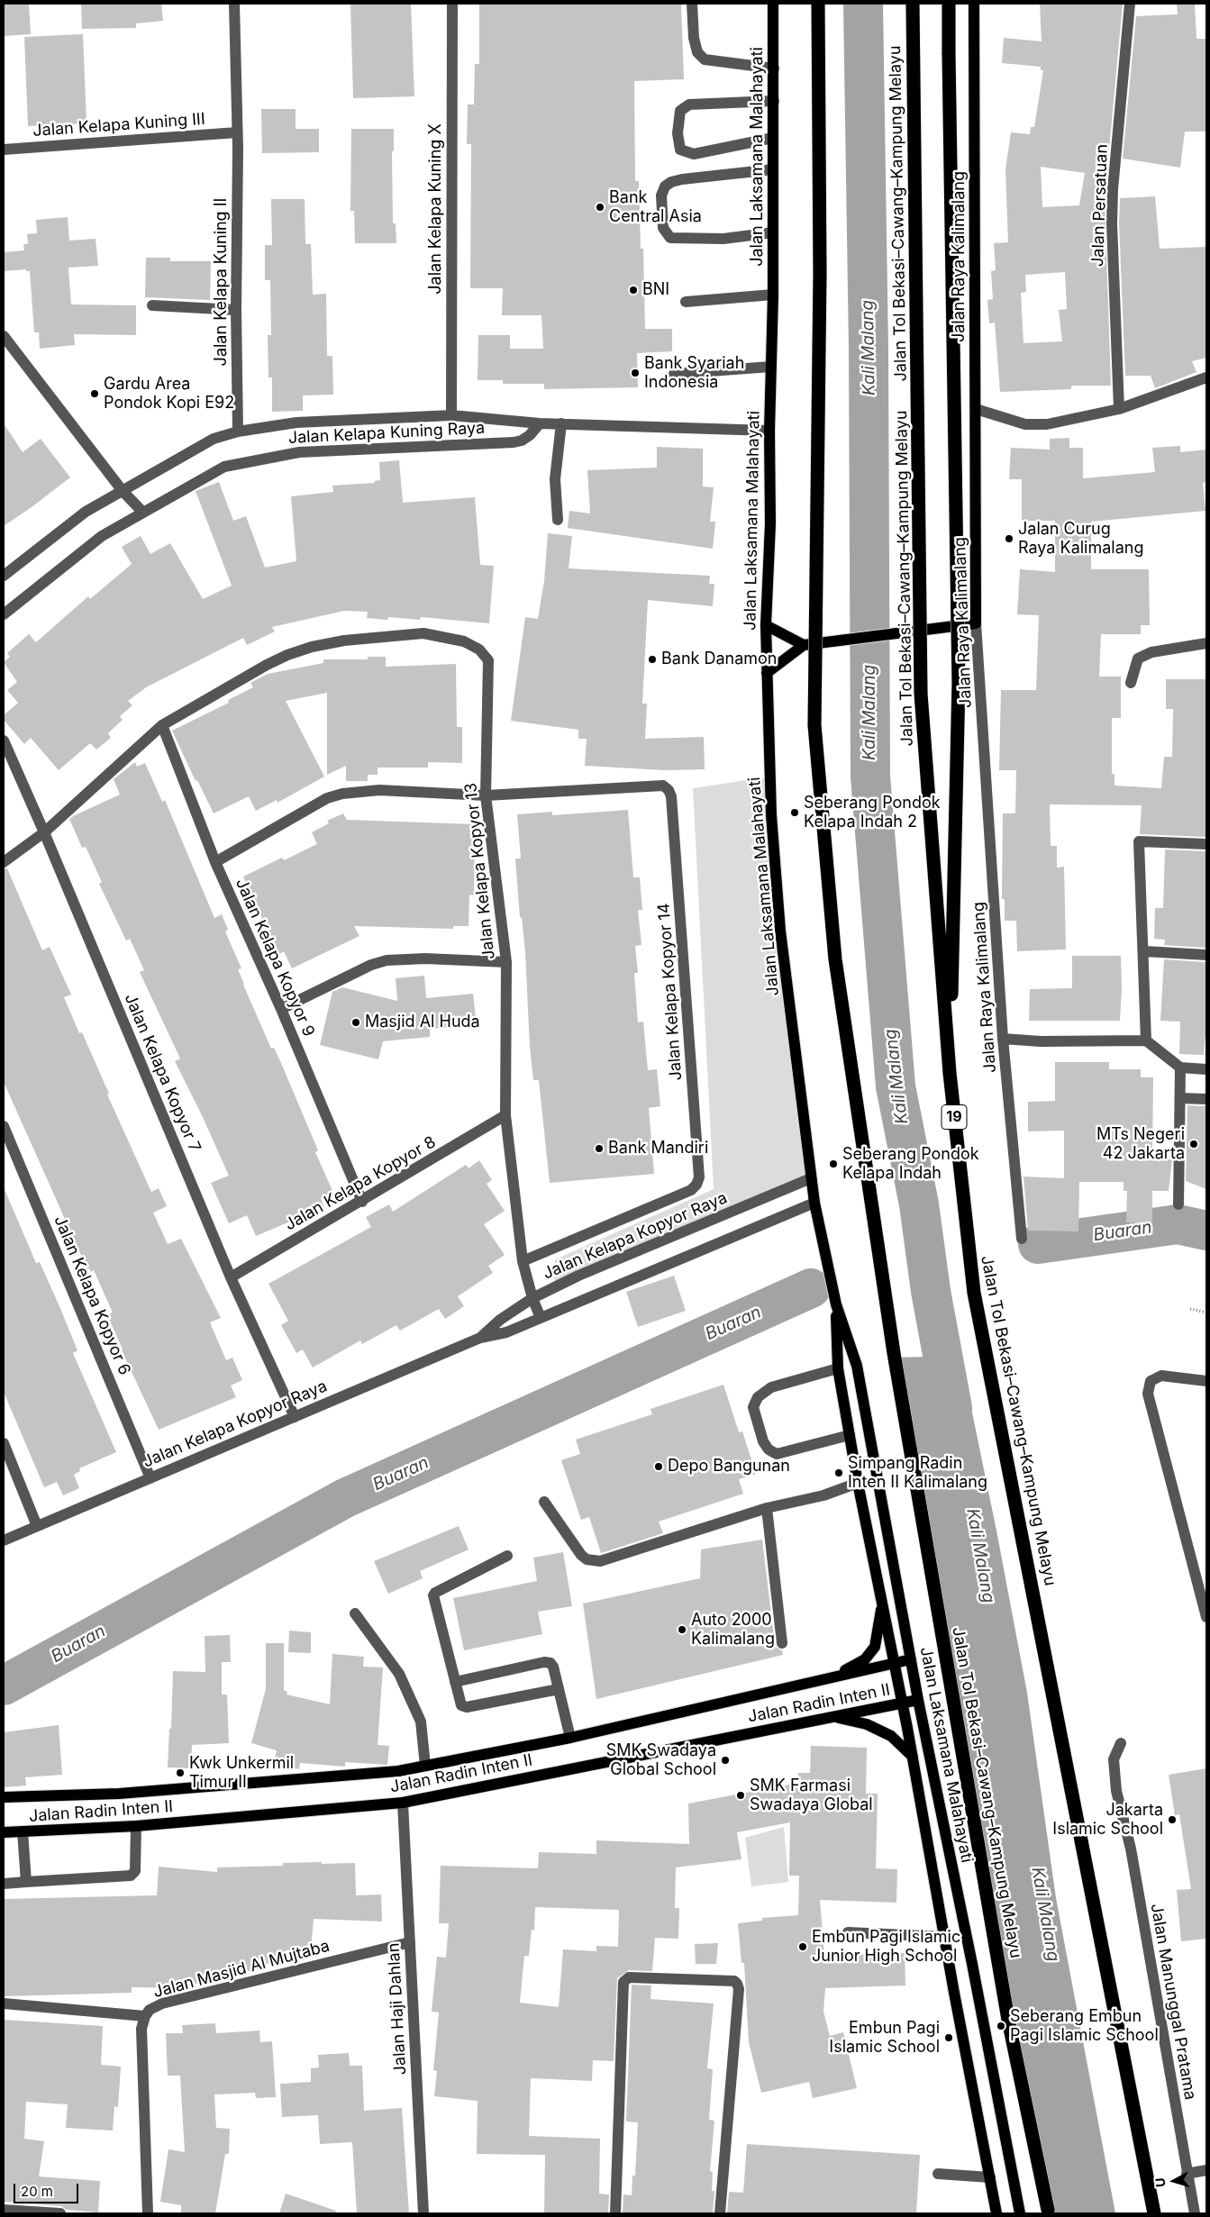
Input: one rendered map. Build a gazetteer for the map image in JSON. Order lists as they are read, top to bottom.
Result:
{
  "streets": {
    "highway": ["Jalan Tol Bekasi–Cawang–Kampung Melayu", "19"],
    "main road": ["Jalan Laksamana Malahayati", "Jalan Raya Kalimalang", "Jalan Radin Inten II"],
    "street": [
      "Jalan Kelapa Kuning III",
      "Jalan Persatuan",
      "Jalan Kelapa Kuning X",
      "Jalan Kelapa Kuning II",
      "Jalan Kelapa Kuning Raya",
      "Jalan Kelapa Kopyor 13",
      "Jalan Kelapa Kopyor 9",
      "Jalan Kelapa Kopyor 14",
      "Jalan Kelapa Kopyor 7",
      "Jalan Kelapa Kopyor 8",
      "Jalan Kelapa Kopyor Raya",
      "Jalan Kelapa Kopyor 6",
      "Jalan Masjid Al Mujtaba",
      "Jalan Manunggal Pratama",
      "Jalan Haji Dahlan"
    ]
  },
  "crossings": [
    ["Jalan Kelapa Kuning III", "Jalan Kelapa Kuning II"],
    ["Jalan Laksamana Malahayati", "Jalan Kelapa Kuning Raya"],
    ["Jalan Laksamana Malahayati", "Jalan Kelapa Kopyor Raya"],
    ["Jalan Laksamana Malahayati", "Jalan Radin Inten II"],
    ["Jalan Kelapa Kuning X", "Jalan Kelapa Kuning Raya"],
    ["Jalan Kelapa Kuning II", "Jalan Kelapa Kuning Raya"],
    ["Jalan Kelapa Kopyor 13", "Jalan Kelapa Kopyor 9"],
    ["Jalan Kelapa Kopyor 13", "Jalan Kelapa Kopyor 14"],
    ["Jalan Kelapa Kopyor 13", "Jalan Kelapa Kopyor 7"],
    ["Jalan Kelapa Kopyor 13", "Jalan Kelapa Kopyor 8"],
    ["Jalan Kelapa Kopyor 13", "Jalan Kelapa Kopyor Raya"],
    ["Jalan Kelapa Kopyor 9", "Jalan Kelapa Kopyor 8"],
    ["Jalan Kelapa Kopyor 7", "Jalan Kelapa Kopyor 8"],
    ["Jalan Kelapa Kopyor 7", "Jalan Kelapa Kopyor Raya"],
    ["Jalan Kelapa Kopyor Raya", "Jalan Kelapa Kopyor 6"],
    ["Jalan Radin Inten II", "Jalan Haji Dahlan"],
    ["Jalan Masjid Al Mujtaba", "Jalan Haji Dahlan"]
  ],
  "water": ["Kali Malang", "Buaran"],
  "places": [
    "Bank Central Asia",
    "BNI",
    "Bank Syariah Indonesia",
    "Gardu Area Pondok Kopi E92",
    "Jalan Curug Raya Kalimalang",
    "Bank Danamon",
    "Seberang Pondok Kelapa Indah 2",
    "Masjid Al Huda",
    "MTs Negeri 42 Jakarta",
    "Bank Mandiri",
    "Seberang Pondok Kelapa Indah",
    "Depo Bangunan",
    "Simpang Radin Inten II Kalimalang",
    "Auto 2000 Kalimalang",
    "SMK Swadaya Global School",
    "Kwk Unkermil Timur II",
    "SMK Farmasi Swadaya Global",
    "Jakarta Islamic School",
    "Embun Pagi Islamic Junior High School",
    "Seberang Embun Pagi Islamic School",
    "Embun Pagi Islamic School"
  ],
  "scale_bar": "20 m",
  "north": "left"
}
